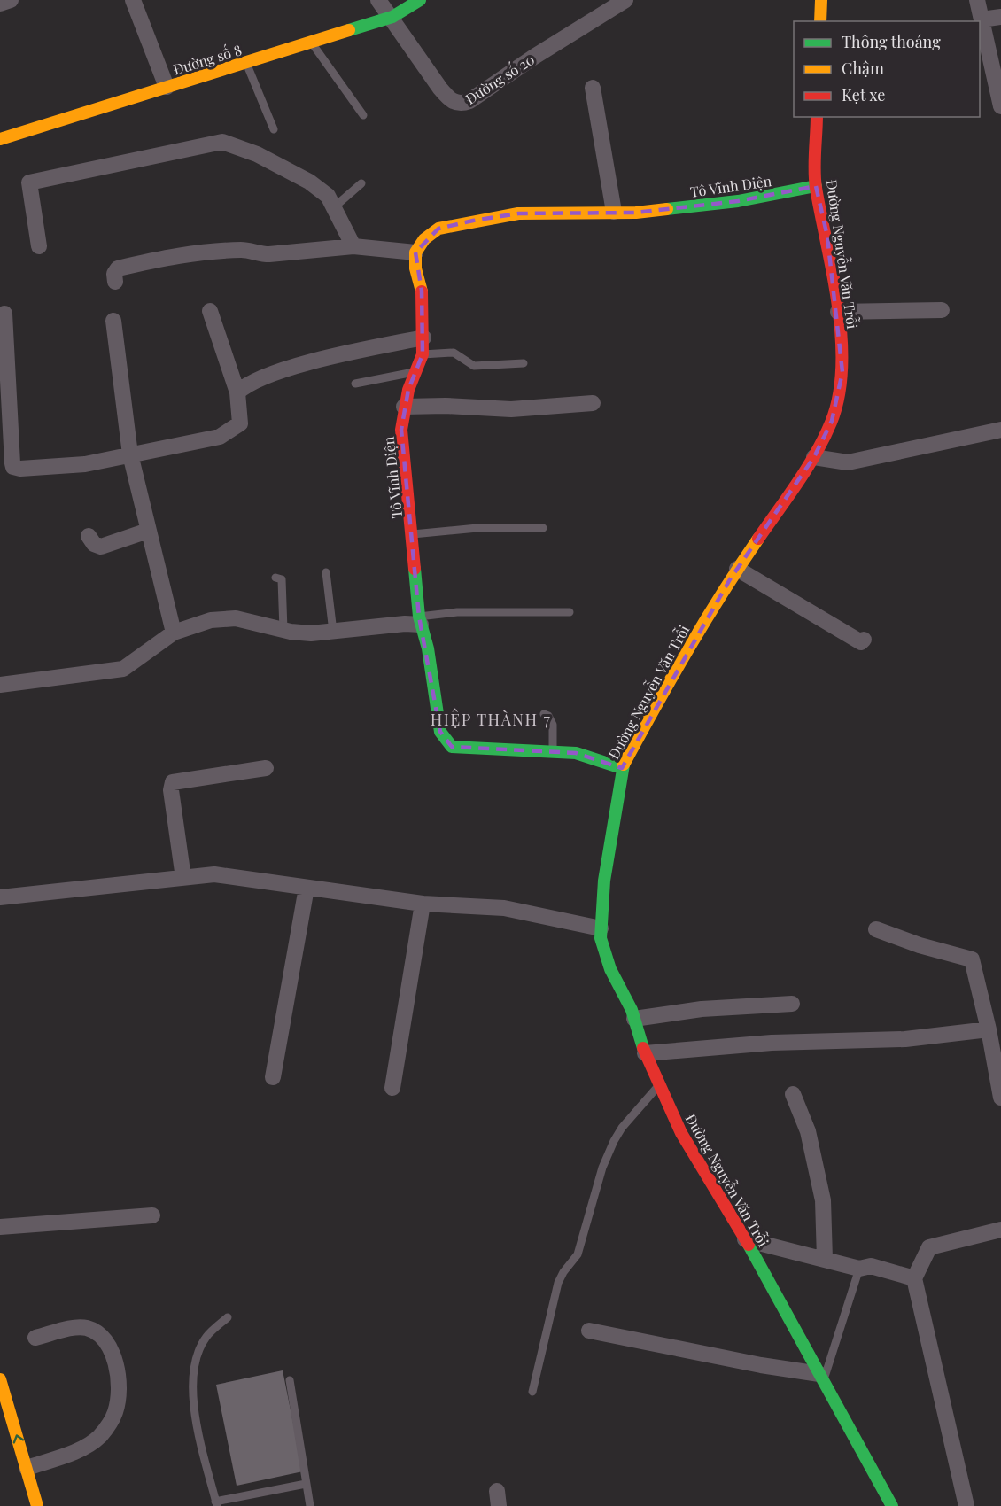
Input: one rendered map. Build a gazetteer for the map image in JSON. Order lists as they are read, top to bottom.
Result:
{
  "streets": {
    "street": [
      "Đường số 8",
      "Đường số 20",
      "Tô Vĩnh Diện",
      "Đường Nguyễn Văn Trỗi"
    ]
  },
  "crossings": [
    ["Đường số 8", "Đường số 20"],
    ["Tô Vĩnh Diện", "Đường Nguyễn Văn Trỗi"]
  ],
  "districts": ["HIỆP THÀNH 7"],
  "legend": ["Thông thoáng", "Chậm", "Kẹt xe"]
}
